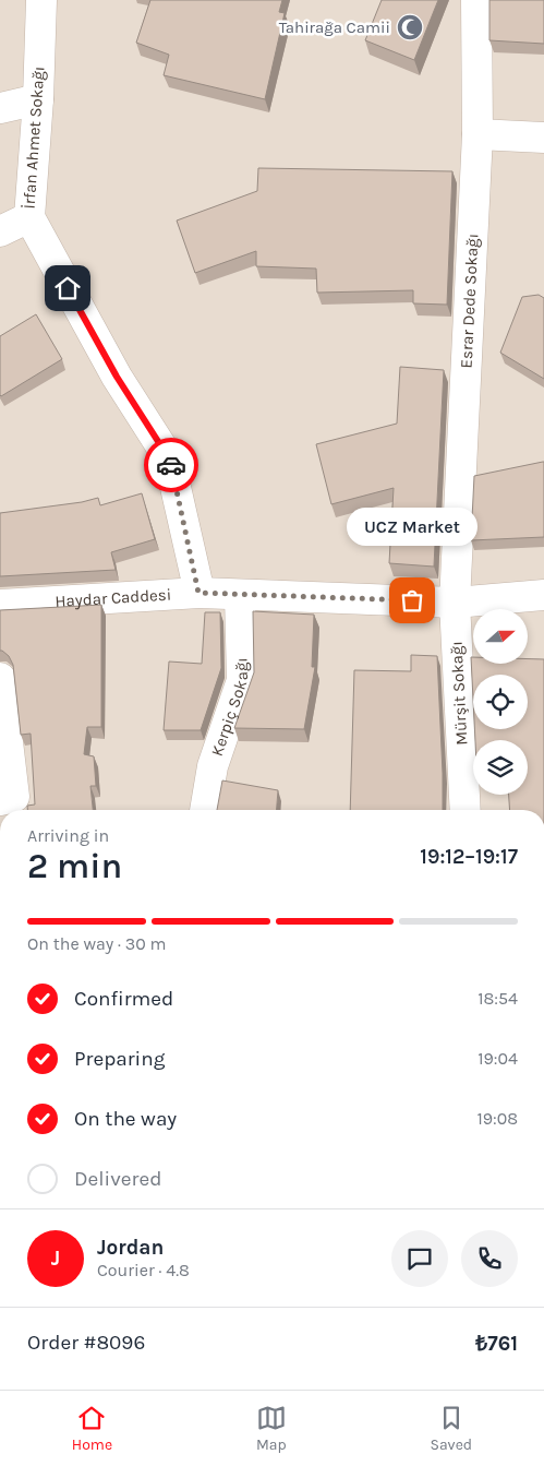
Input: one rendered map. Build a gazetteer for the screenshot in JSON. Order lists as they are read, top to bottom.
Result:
{
  "streets": {
    "street": [
      "İrfan Ahmet Sokağı",
      "Esrar Dede Sokağı",
      "Haydar Caddesi",
      "Mürşit Sokağı",
      "Kerpiç Sokağı"
    ]
  },
  "crossings": [
    ["İrfan Ahmet Sokağı", "Haydar Caddesi"],
    ["Esrar Dede Sokağı", "Haydar Caddesi"],
    ["Esrar Dede Sokağı", "Mürşit Sokağı"],
    ["Haydar Caddesi", "Mürşit Sokağı"],
    ["Haydar Caddesi", "Kerpiç Sokağı"]
  ],
  "places": {
    "mosque": ["Tahirağa Camii"],
    "other": ["UCZ Market"]
  },
  "north": "right",
  "page": {
    "bubble": "UCZ Market",
    "heading": ["2 min", "Arriving in", "19:12–19:17"],
    "panel": [
      "Jordan",
      "Courier · 4.8",
      "Order #8096",
      "₺761"
    ],
    "bar": "On the way · 30 m",
    "list": [
      ["Confirmed", "18:54"],
      ["Preparing", "19:04"],
      ["On the way", "19:08"],
      "Delivered"
    ],
    "round": "J",
    "tabs": ["Home", "Map", "Saved"]
  }
}
